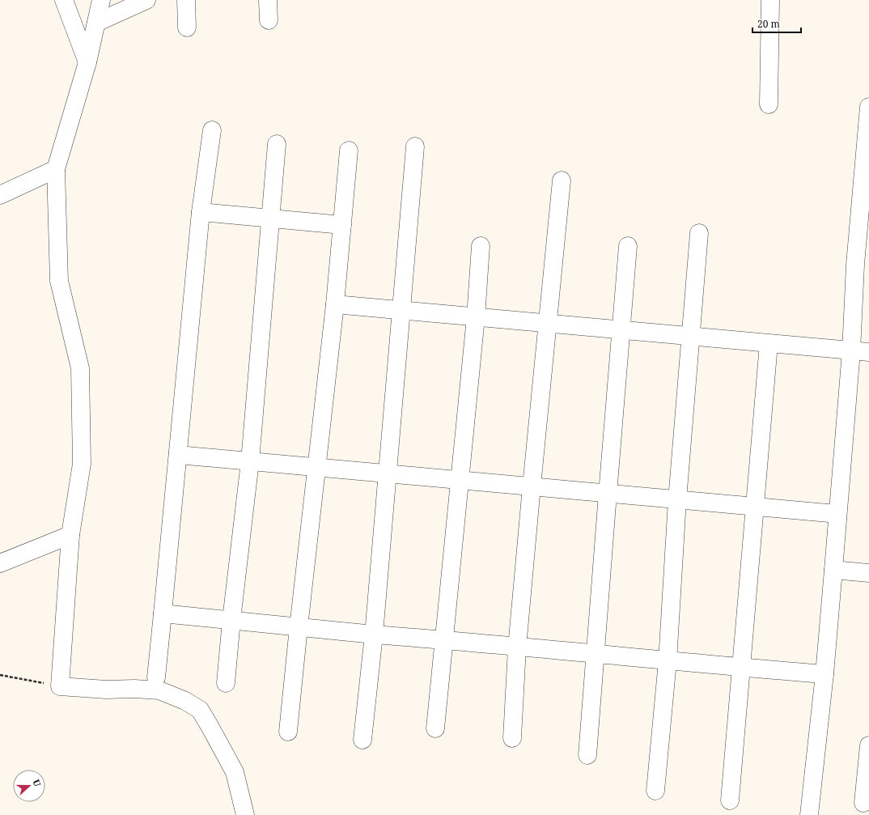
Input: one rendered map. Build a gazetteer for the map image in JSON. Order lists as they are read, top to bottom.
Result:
{
  "scale_bar": "20 m",
  "north": "right"
}
